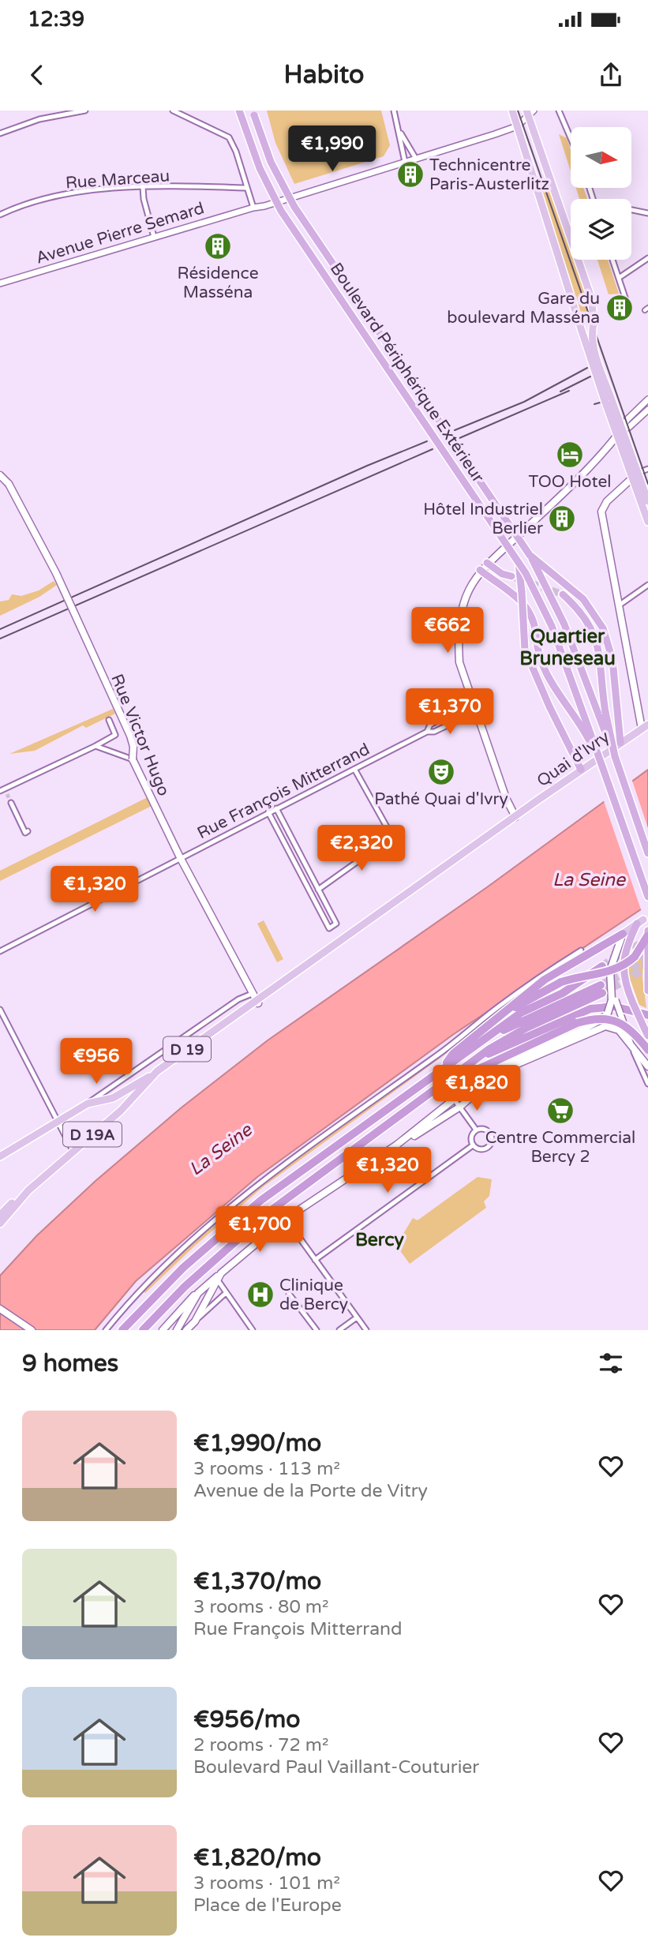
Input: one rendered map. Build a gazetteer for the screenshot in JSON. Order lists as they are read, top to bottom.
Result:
{
  "streets": {
    "highway": ["Boulevard Périphérique Extérieur"],
    "main road": [
      "Rue Victor Hugo",
      "Quai d'Ivry",
      "D 19",
      "D 19A"
    ],
    "street": ["Rue Marceau", "Avenue Pierre Semard", "Rue François Mitterrand"]
  },
  "crossings": [
    ["Rue Victor Hugo", "Rue François Mitterrand"],
    ["Rue Victor Hugo", "D 19"],
    ["Quai d'Ivry", "D 19"],
    ["D 19", "D 19A"]
  ],
  "districts": ["Quartier Bruneseau", "Bercy"],
  "water": ["La Seine"],
  "places": {
    "building": [
      "Technicentre Paris-Austerlitz",
      "Résidence Masséna",
      "Gare du boulevard Masséna",
      "Hôtel Industriel Berlier"
    ],
    "hotel": ["TOO Hotel"],
    "theatre": ["Pathé Quai d'Ivry"],
    "supermarket": ["Centre Commercial Bercy 2"],
    "hospital": ["Clinique de Bercy"]
  },
  "north": "right",
  "page": {
    "status": "12:39",
    "header": "Habito",
    "price": [
      "€1,990",
      "€662",
      "€1,370",
      "€2,320",
      "€1,320",
      "€956",
      "€1,820",
      "€1,320",
      "€1,700"
    ],
    "heading": "9 homes",
    "list": [
      {
        "name": "€1,990/mo",
        "note": "3 rooms · 113 m² · Avenue de la Porte de Vitry"
      },
      {
        "name": "€1,370/mo",
        "note": "3 rooms · 80 m² · Rue François Mitterrand"
      },
      {
        "name": "€956/mo",
        "note": "2 rooms · 72 m² · Boulevard Paul Vaillant-Couturier"
      },
      {
        "name": "€1,820/mo",
        "note": "3 rooms · 101 m² · Place de l'Europe"
      }
    ]
  }
}
